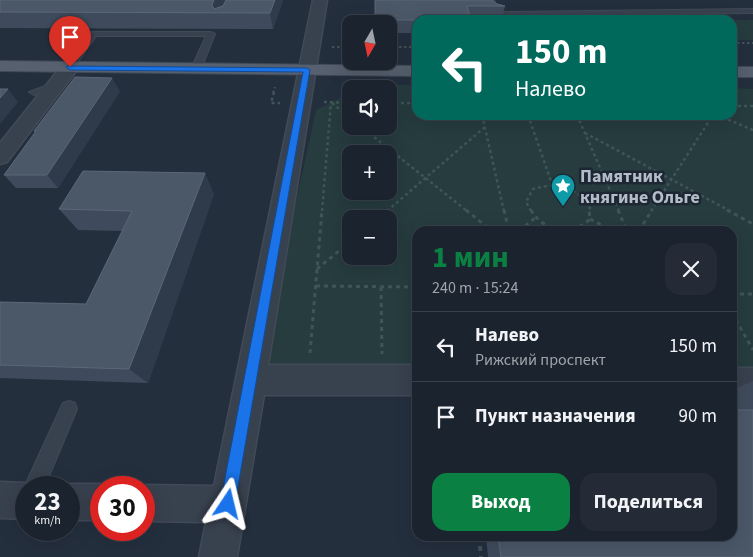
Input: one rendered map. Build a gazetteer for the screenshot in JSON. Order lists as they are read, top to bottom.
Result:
{
  "places": {
    "place": ["Памятник княгине Ольге"]
  },
  "north": "bottom",
  "page": {
    "map_buttons": ["+", "−"],
    "turn": ["150 m", "Налево"],
    "heading": ["1 мин", "240 m · 15:24"],
    "list": [
      {
        "name": "Налево",
        "note": "Рижский проспект",
        "value": "150 m"
      },
      {
        "name": "Пункт назначения",
        "value": "90 m"
      }
    ],
    "buttons": ["Выход", "Поделиться"],
    "speed": "23 km/h",
    "limit": "30"
  }
}
